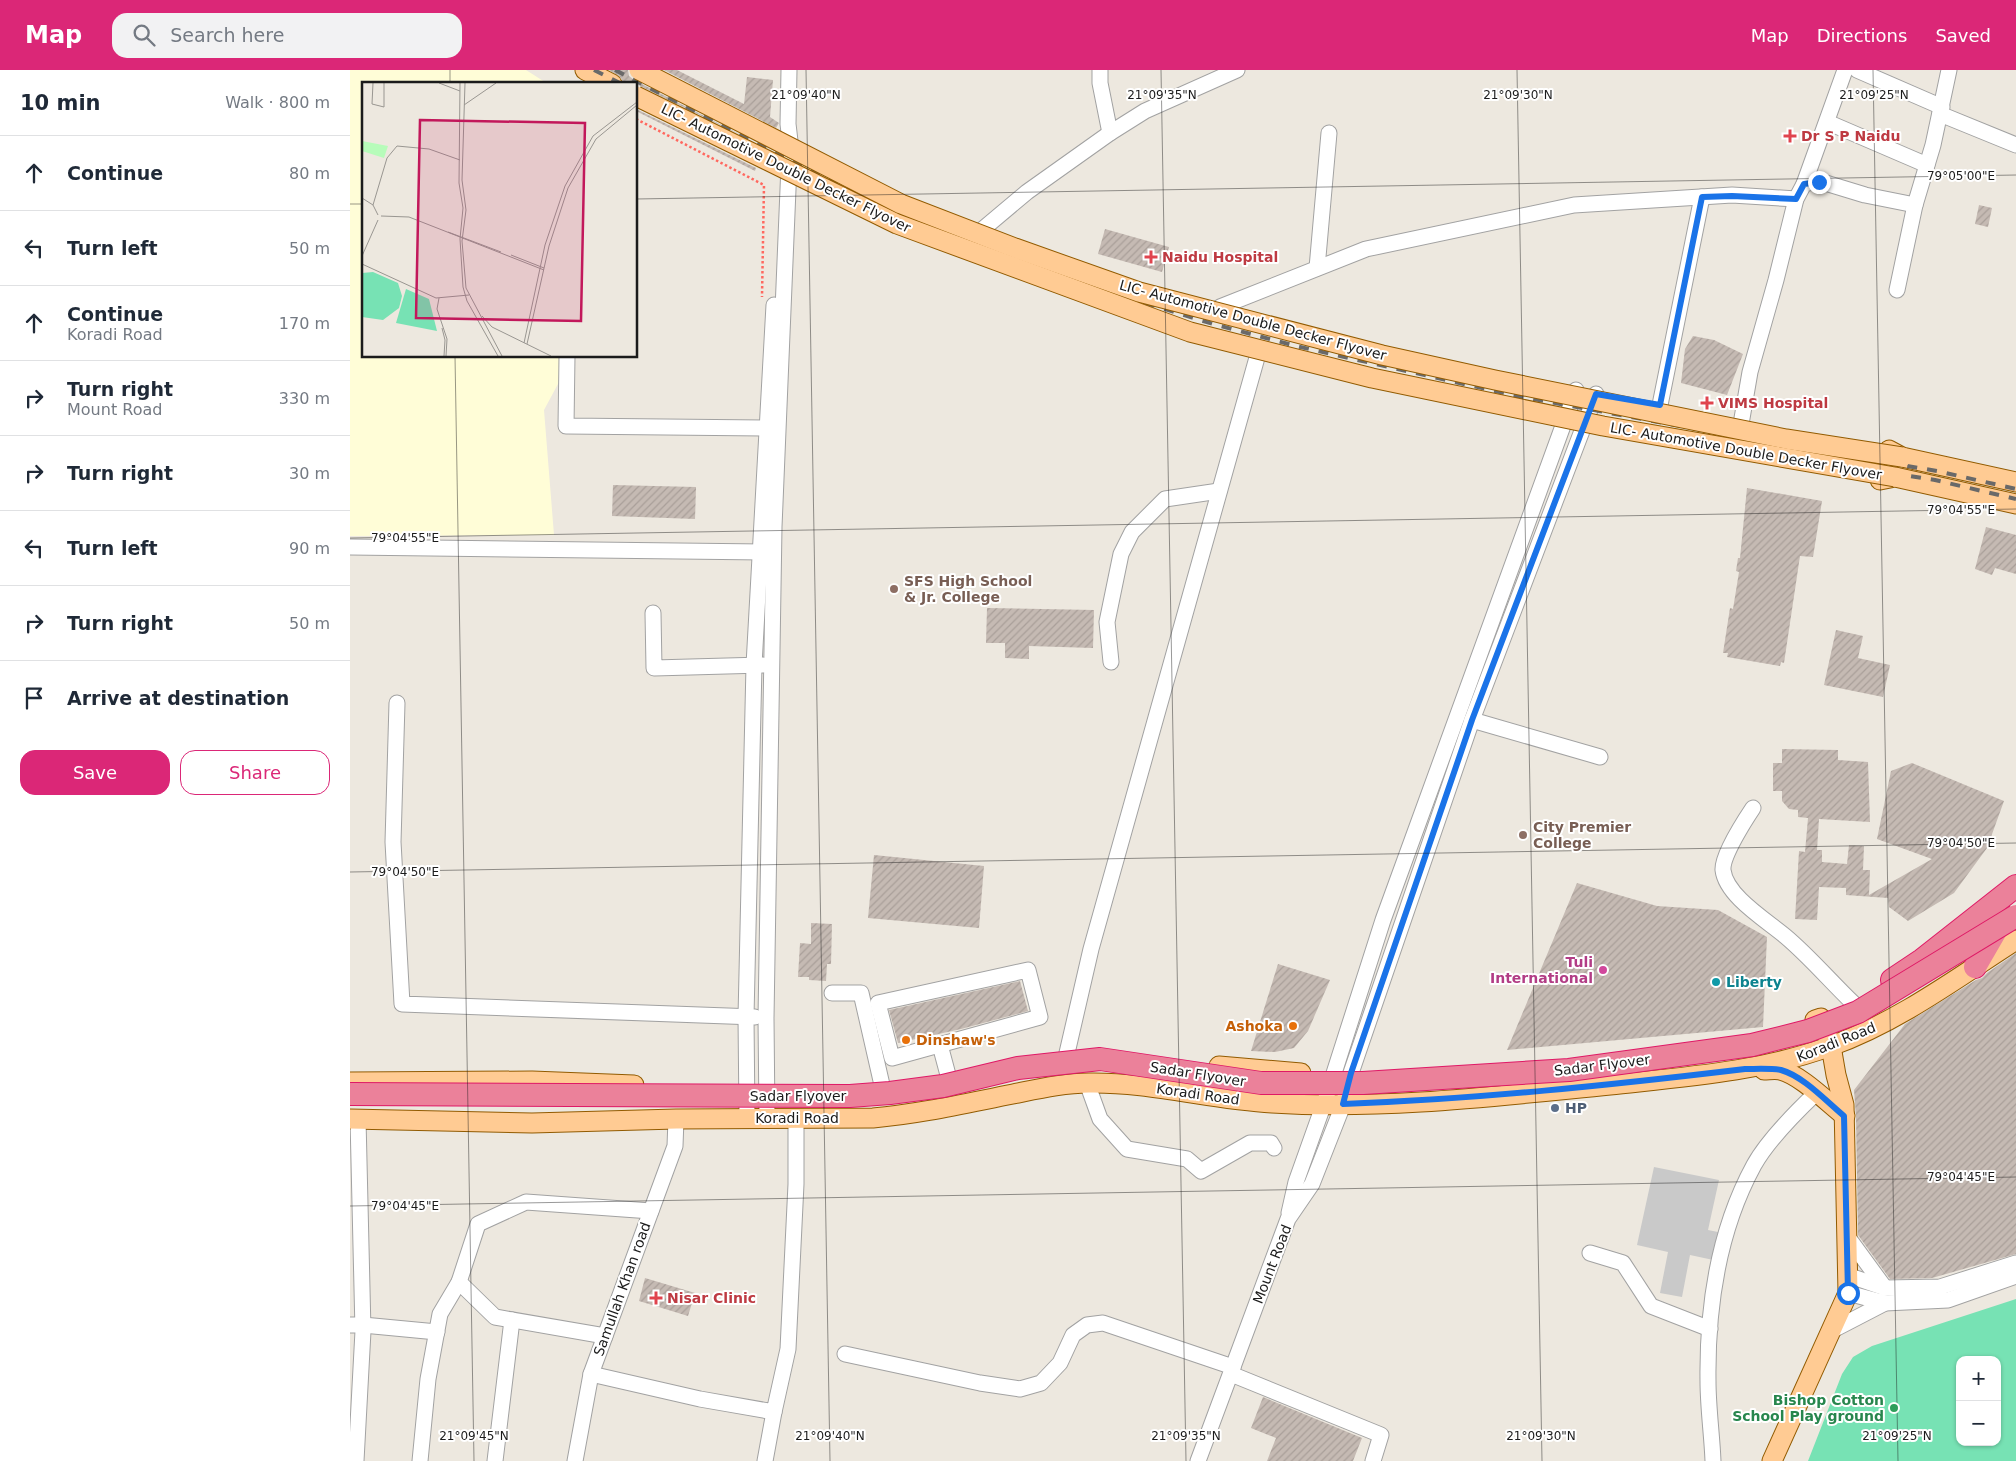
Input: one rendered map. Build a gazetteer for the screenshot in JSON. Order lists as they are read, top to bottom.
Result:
{
  "streets": {
    "highway": ["Sadar Flyover"],
    "main road": ["LIC- Automotive Double Decker Flyover", "Koradi Road"],
    "street": ["Mount Road", "Samullah Khan road"]
  },
  "crossings": [
    ["Koradi Road", "Sadar Flyover"],
    ["Koradi Road", "Mount Road"],
    ["Koradi Road", "Samullah Khan road"]
  ],
  "places": {
    "health": [
      "Dr S P Naidu",
      "Naidu Hospital",
      "VIMS Hospital",
      "Nisar Clinic"
    ],
    "other": [
      "SFS High School & Jr. College",
      "City Premier College",
      "Tuli International",
      "Liberty",
      "Ashoka",
      "Dinshaw's",
      "HP",
      "Bishop Cotton School Play ground"
    ]
  },
  "page": {
    "header": "Map",
    "search": "Search here",
    "nav": ["Map", "Directions", "Saved"],
    "heading": ["10 min", "Walk · 800 m"],
    "list": [
      ["Continue", "80 m"],
      ["Turn left", "50 m"],
      ["Continue", "Koradi Road", "170 m"],
      ["Turn right", "Mount Road", "330 m"],
      ["Turn right", "30 m"],
      ["Turn left", "90 m"],
      ["Turn right", "50 m"],
      "Arrive at destination"
    ],
    "buttons": ["Save", "Share"],
    "map_buttons": ["+", "−"]
  },
  "coordinates": [
    "21°09'40\"N",
    "21°09'35\"N",
    "21°09'30\"N",
    "21°09'25\"N",
    "79°05'00\"E",
    "79°04'55\"E",
    "79°04'50\"E",
    "79°04'45\"E",
    "21°09'45\"N"
  ]
}
